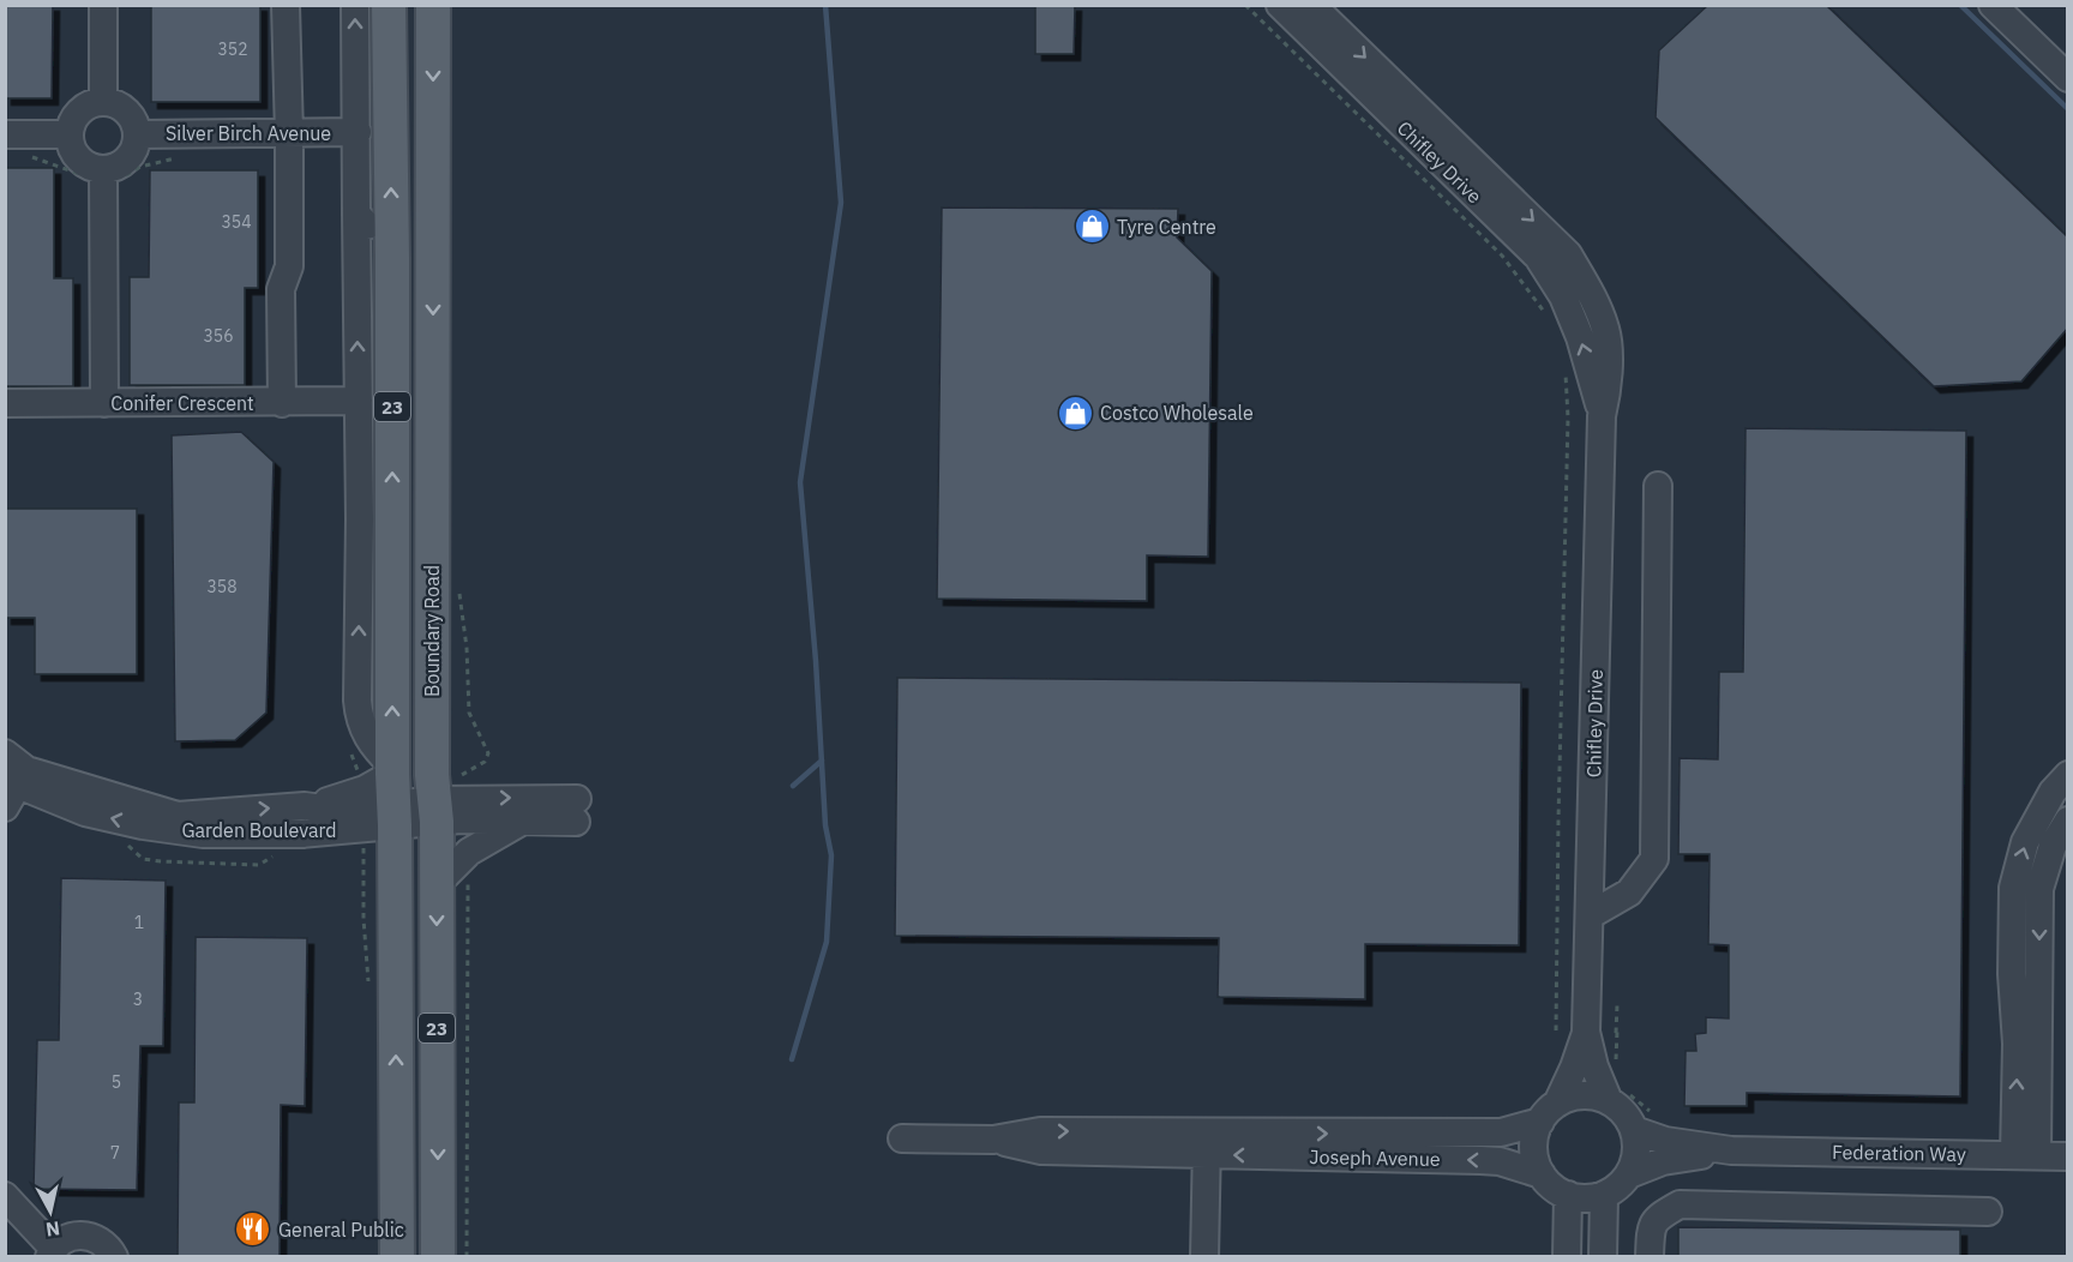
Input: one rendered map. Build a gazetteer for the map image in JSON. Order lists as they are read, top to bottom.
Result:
{
  "streets": {
    "main road": ["23", "Boundary Road"],
    "street": [
      "Silver Birch Avenue",
      "Chifley Drive",
      "Conifer Crescent",
      "Garden Boulevard",
      "Federation Way",
      "Joseph Avenue"
    ]
  },
  "crossings": [
    ["Chifley Drive", "Federation Way"],
    ["Chifley Drive", "Joseph Avenue"],
    ["Boundary Road", "Garden Boulevard"],
    ["Federation Way", "Joseph Avenue"]
  ],
  "places": {
    "shop": ["Tyre Centre", "Costco Wholesale"],
    "restaurant": ["General Public"]
  },
  "house_numbers": [
    "352",
    "354",
    "356",
    "358",
    "1",
    "3",
    "5",
    "7"
  ],
  "north": "bottom"
}
